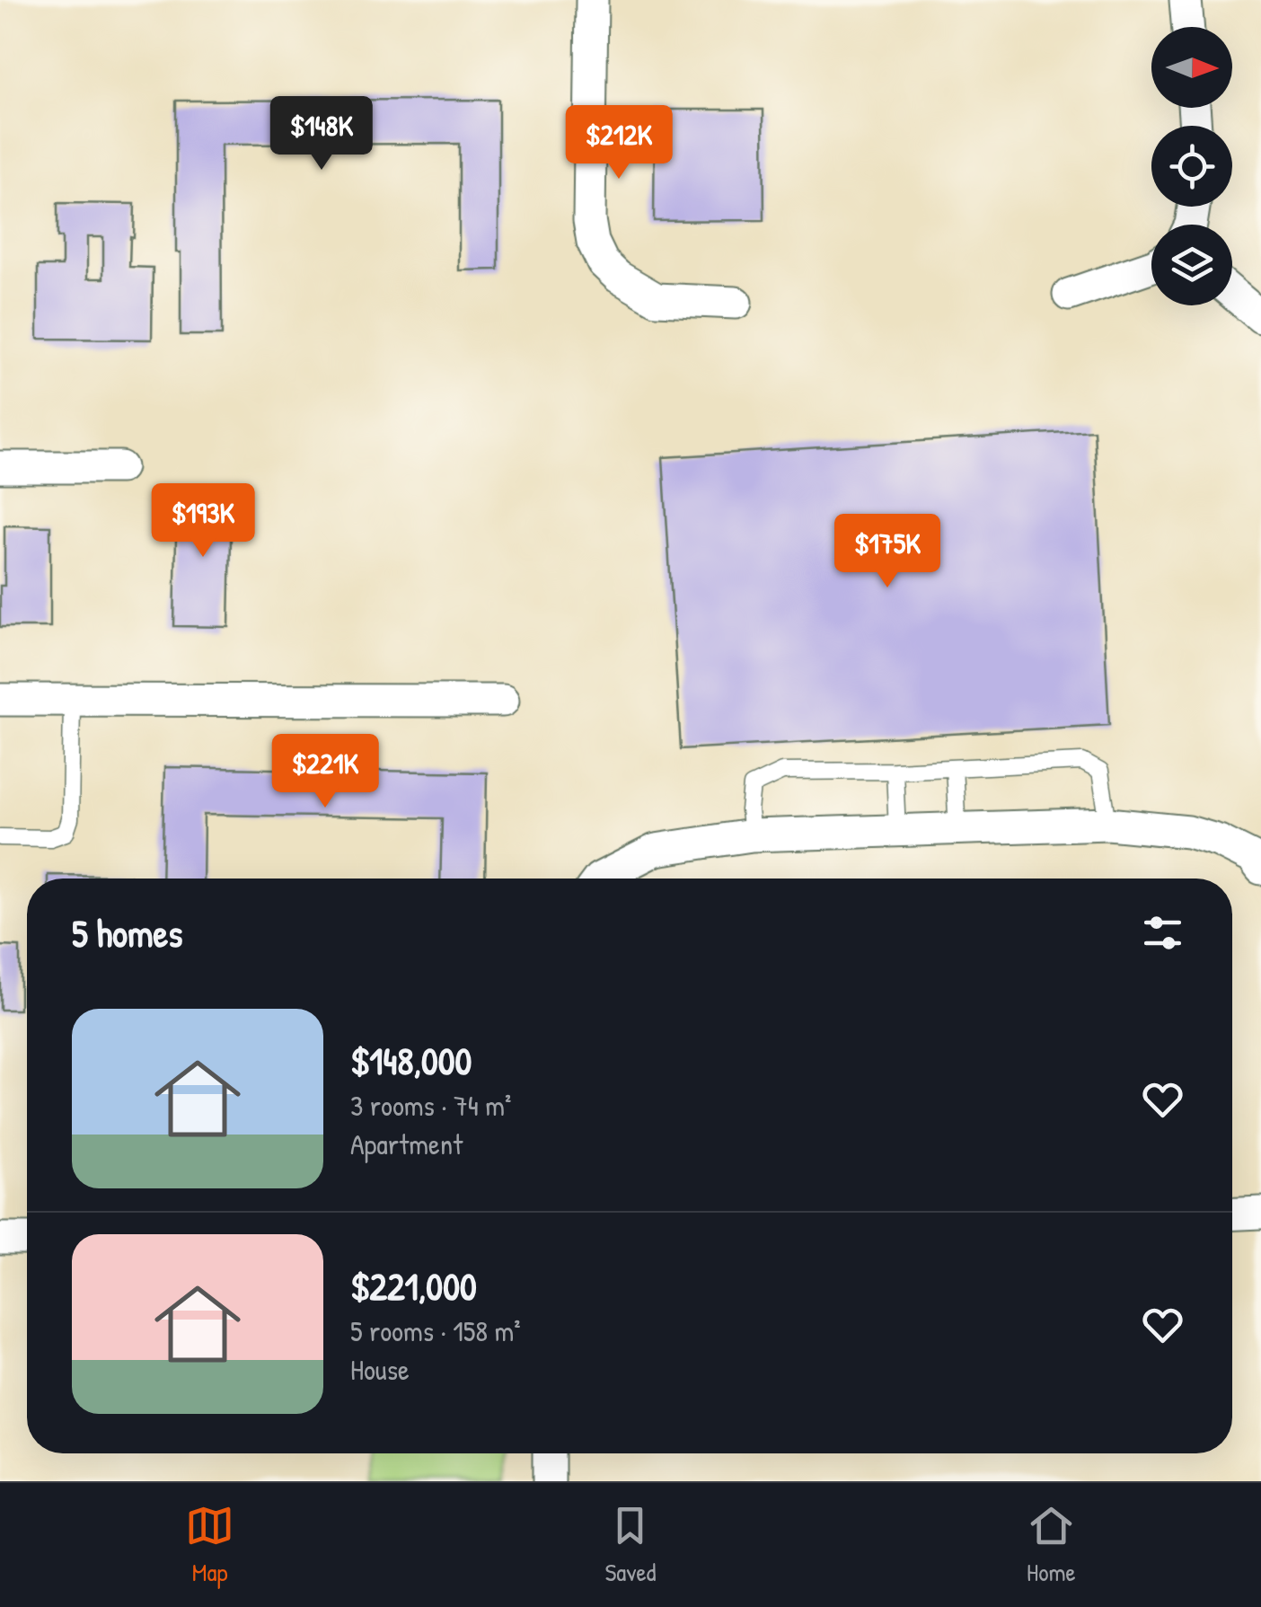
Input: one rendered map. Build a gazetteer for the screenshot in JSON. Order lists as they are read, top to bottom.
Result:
{
  "north": "right",
  "page": {
    "price": [
      "$148K",
      "$212K",
      "$193K",
      "$175K",
      "$221K"
    ],
    "heading": "5 homes",
    "list": [
      {
        "name": "$148,000",
        "note": "3 rooms · 74 m² · Apartment"
      },
      {
        "name": "$221,000",
        "note": "5 rooms · 158 m² · House"
      }
    ],
    "tabs": ["Map", "Saved", "Home"]
  }
}
